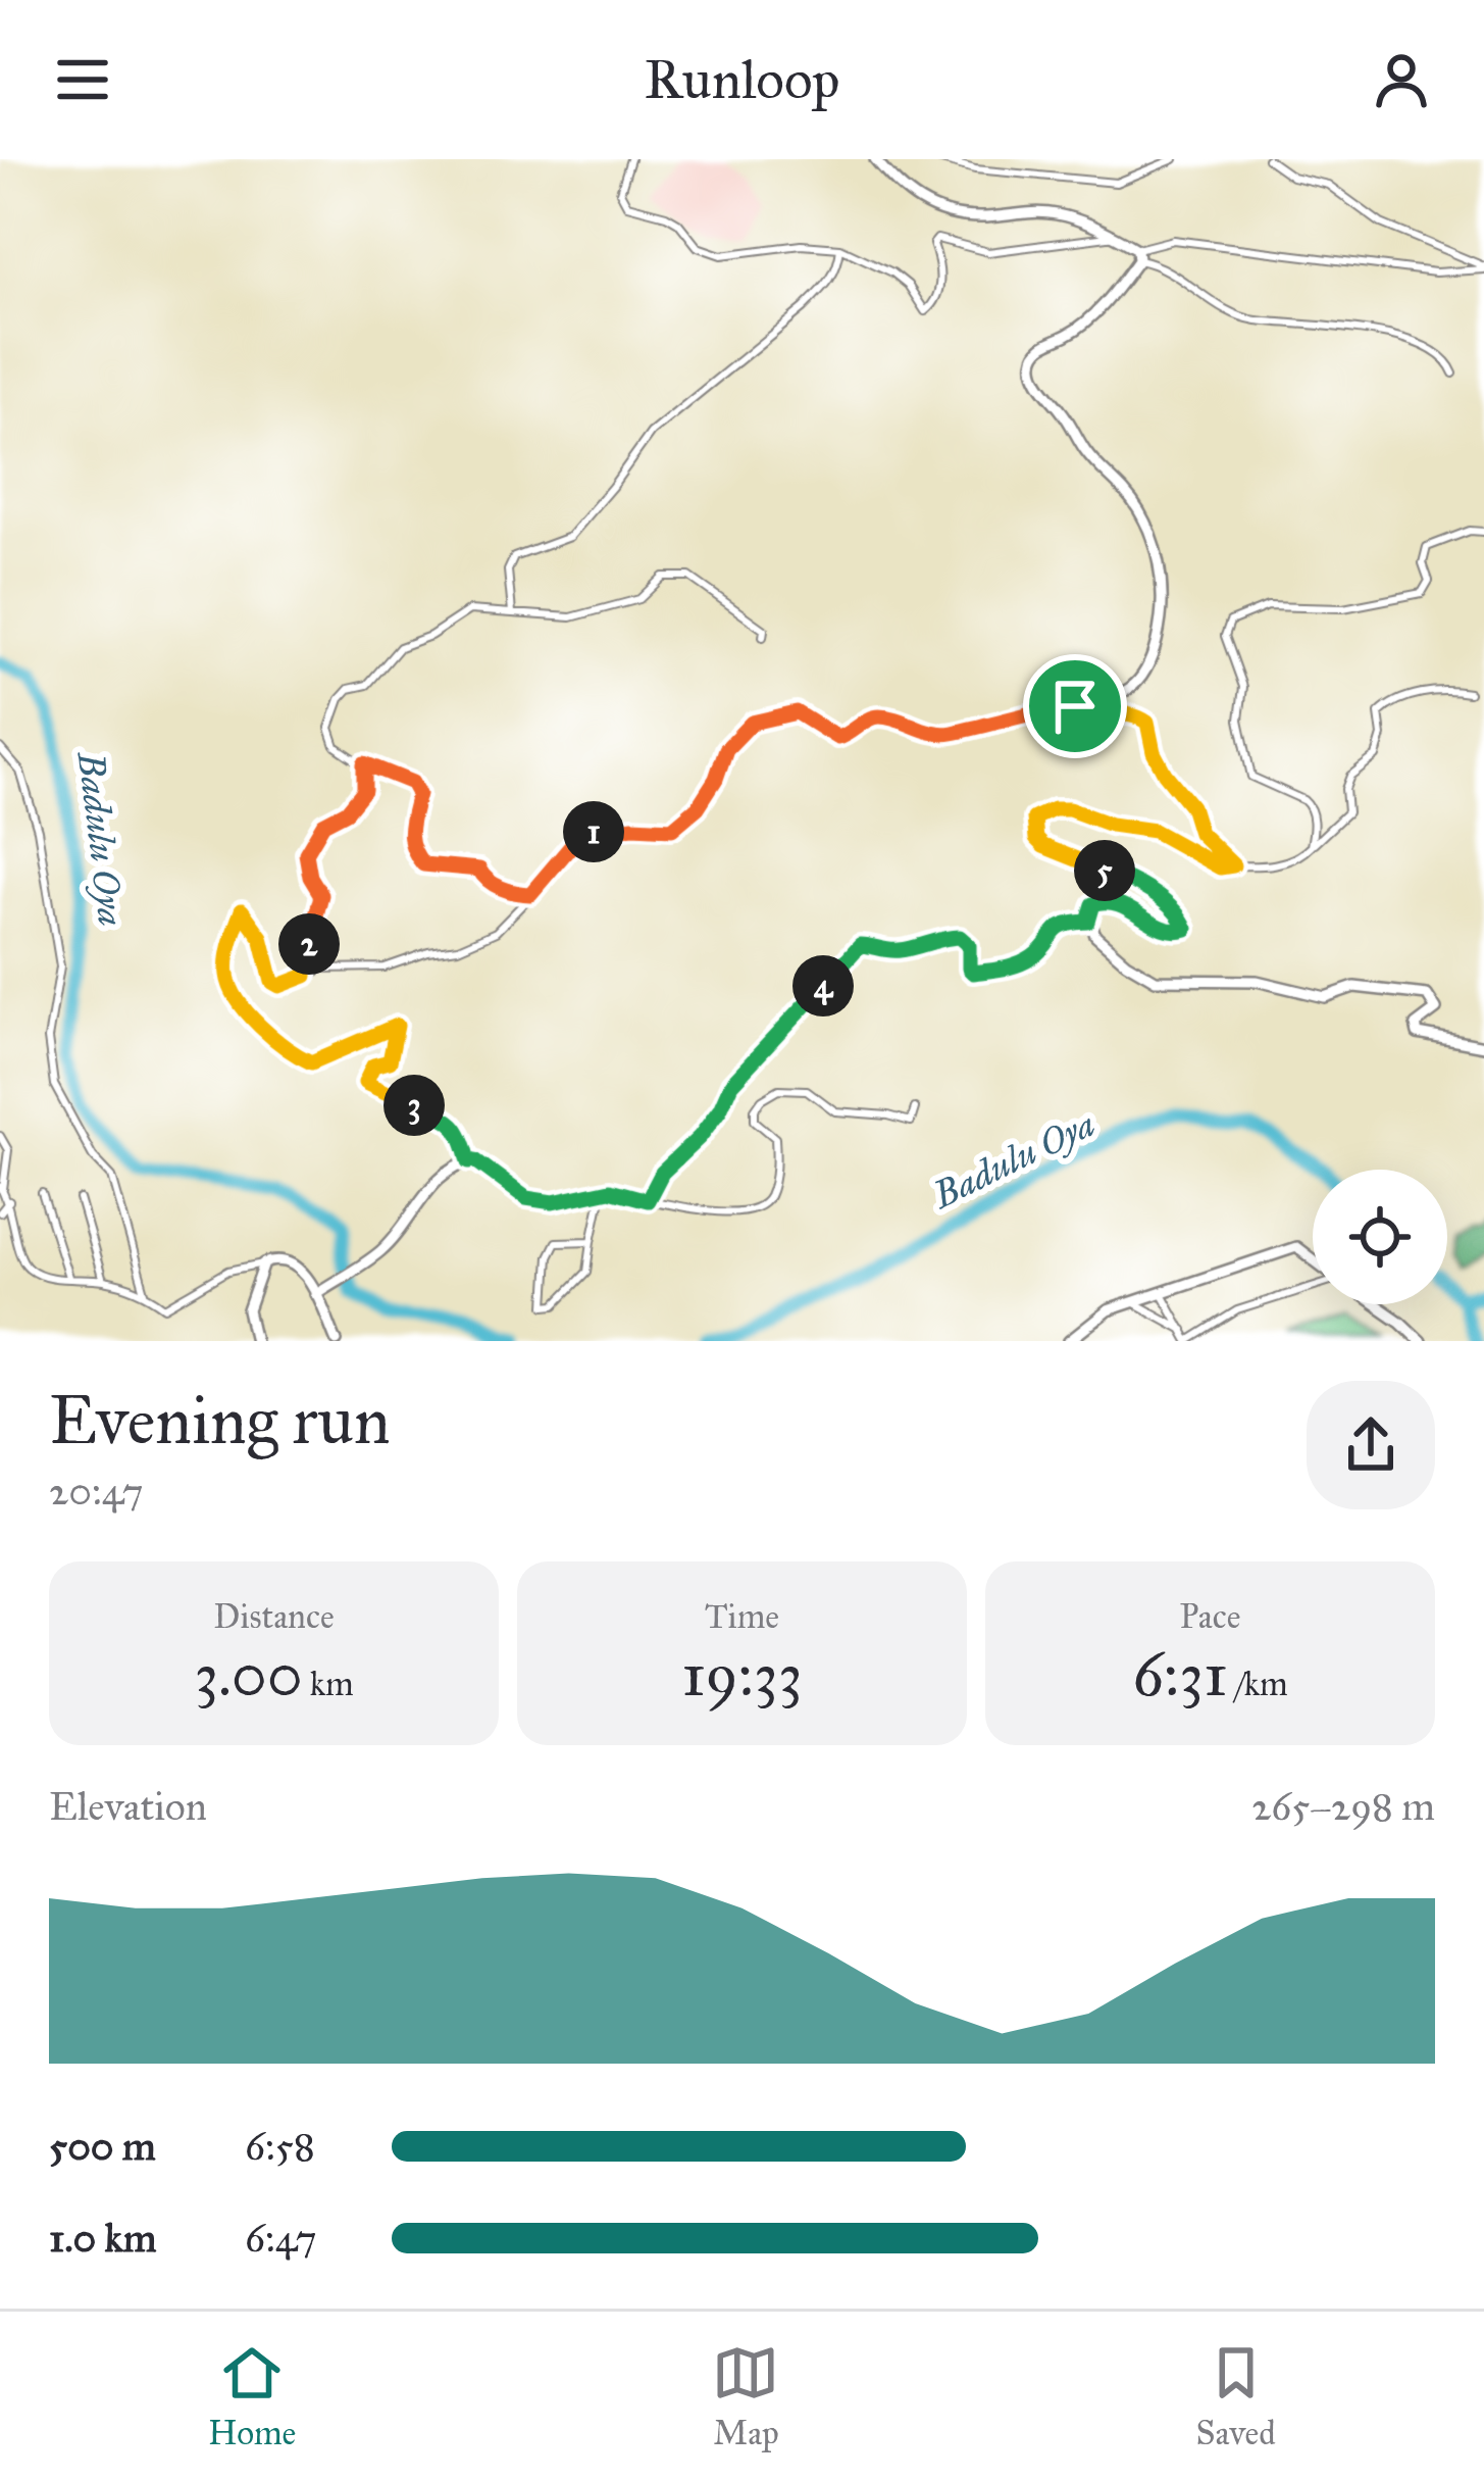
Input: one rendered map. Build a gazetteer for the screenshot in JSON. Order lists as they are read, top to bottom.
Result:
{
  "water": ["Badulu Oya"],
  "page": {
    "header": "Runloop",
    "pins": [
      "1",
      "5",
      "2",
      "4",
      "3"
    ],
    "heading": ["Evening run", "20:47"],
    "stats": [
      ["Distance", "3.00 km"],
      ["Time", "19:33"],
      ["Pace", "6:31 /km"]
    ],
    "chart": ["Elevation", "265–298 m"],
    "list": [
      {
        "name": "500 m",
        "note": "6:58"
      },
      {
        "name": "1.0 km",
        "note": "6:47"
      }
    ],
    "tabs": ["Home", "Map", "Saved"]
  }
}
